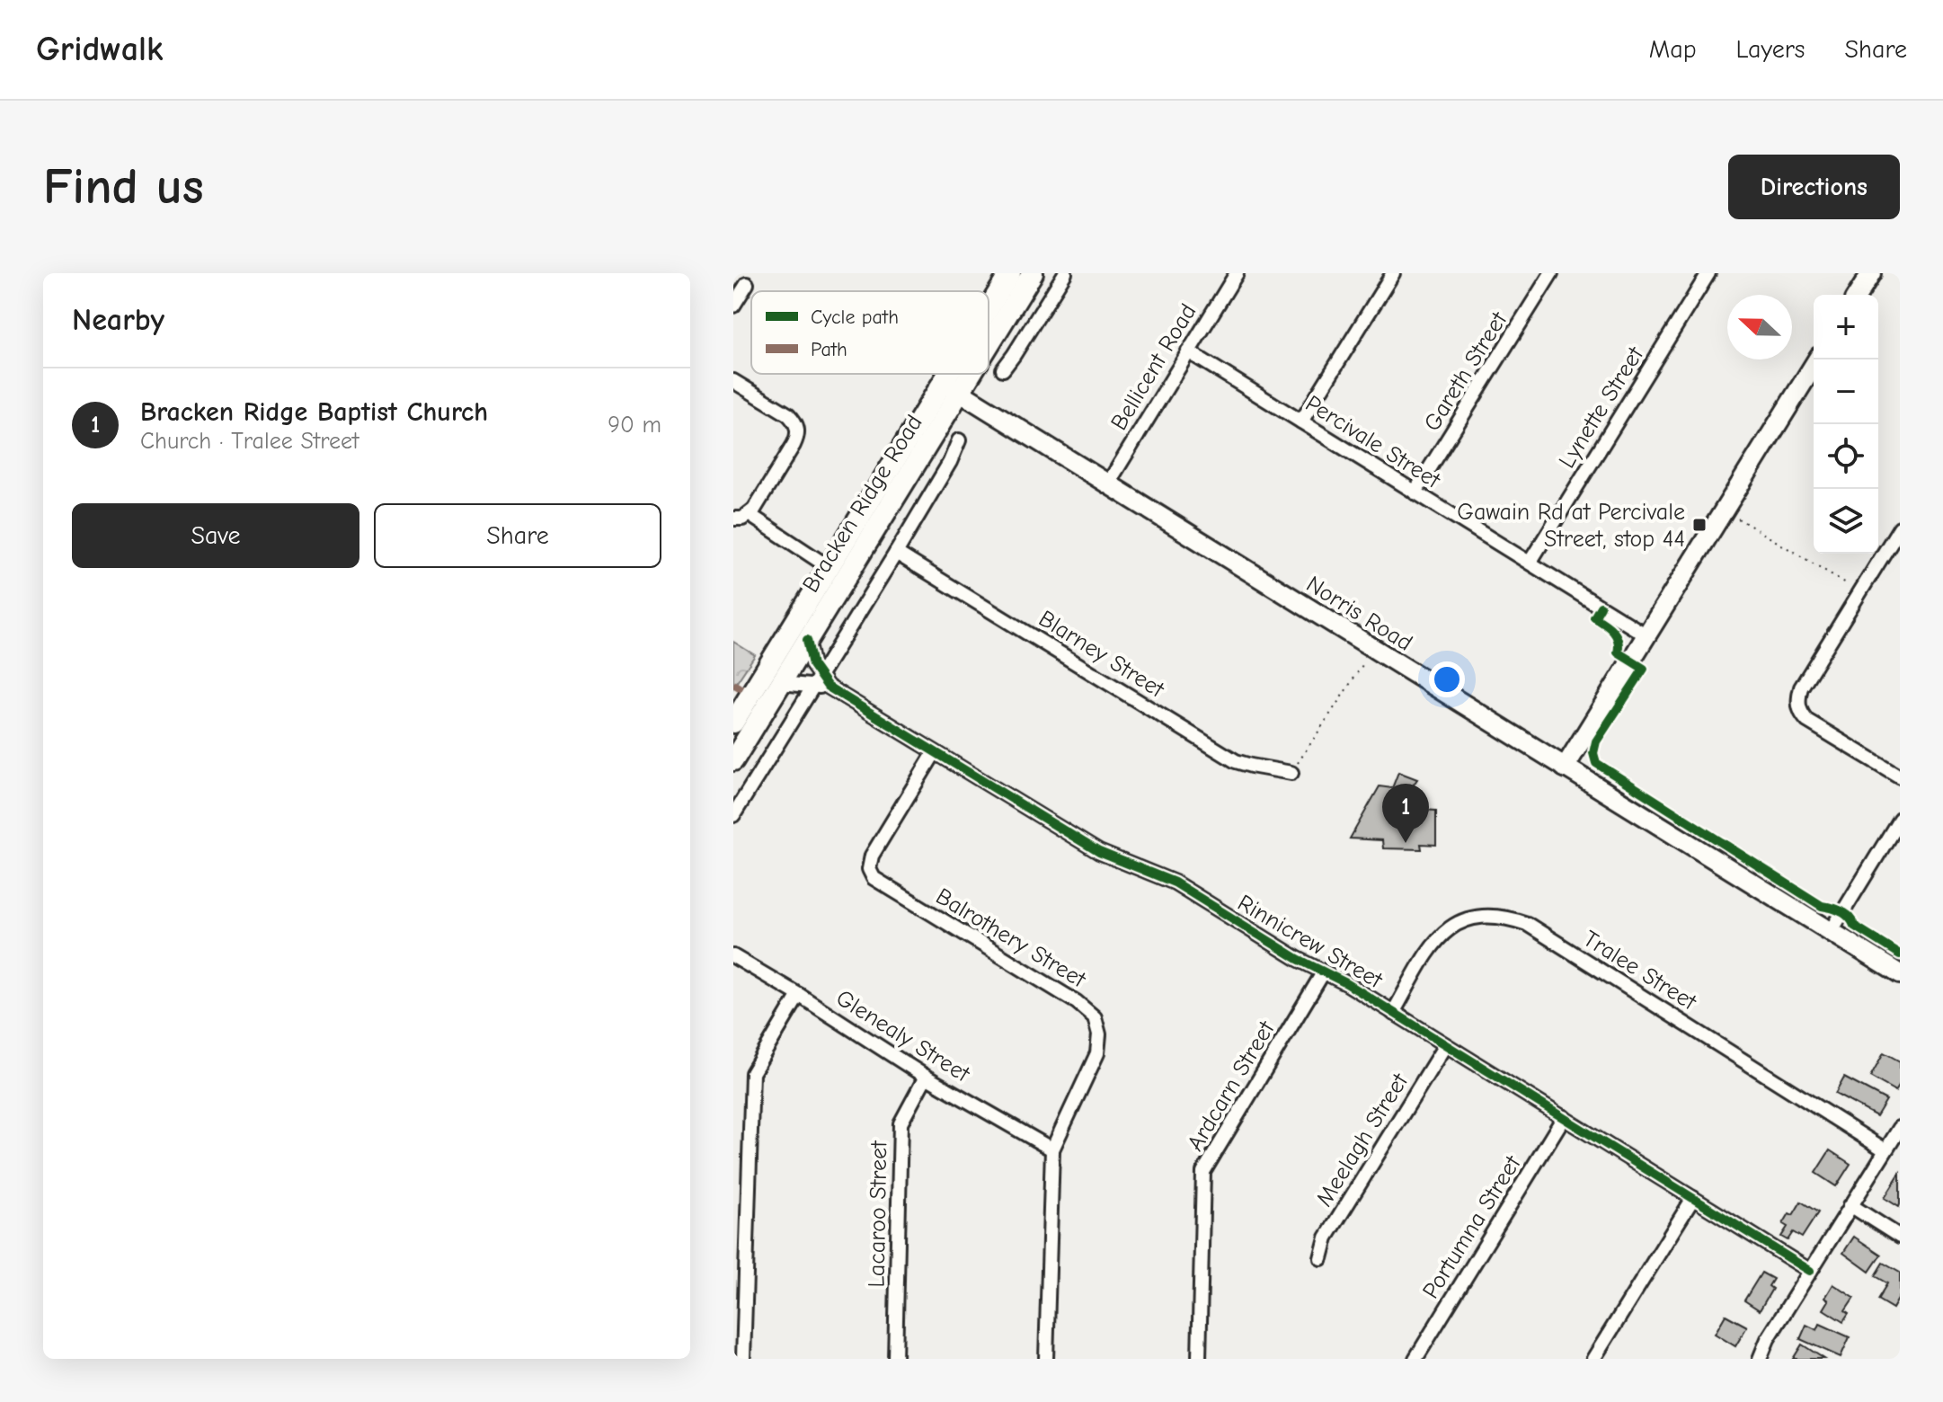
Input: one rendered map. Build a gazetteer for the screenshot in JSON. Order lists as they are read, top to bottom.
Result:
{
  "streets": {
    "main road": ["Bracken Ridge Road", "Norris Road"],
    "street": [
      "Bellicent Road",
      "Gareth Street",
      "Lynette Street",
      "Percivale Street",
      "Blarney Street",
      "Balrothery Street",
      "Rinnicrew Street",
      "Tralee Street",
      "Glenealy Street",
      "Ardcarn Street",
      "Meelagh Street",
      "Lacaroo Street",
      "Portumna Street"
    ]
  },
  "crossings": [
    ["Bellicent Road", "Percivale Street"],
    ["Bellicent Road", "Norris Road"],
    ["Gareth Street", "Percivale Street"],
    ["Lynette Street", "Percivale Street"],
    ["Bracken Ridge Road", "Norris Road"],
    ["Bracken Ridge Road", "Rinnicrew Street"],
    ["Balrothery Street", "Rinnicrew Street"],
    ["Balrothery Street", "Glenealy Street"],
    ["Rinnicrew Street", "Tralee Street"],
    ["Rinnicrew Street", "Ardcarn Street"],
    ["Rinnicrew Street", "Meelagh Street"],
    ["Rinnicrew Street", "Portumna Street"],
    ["Glenealy Street", "Lacaroo Street"]
  ],
  "places": {
    "transit": ["Gawain Rd at Percivale Street, stop 44"]
  },
  "legend": ["Cycle path", "Path"],
  "north": "left",
  "page": {
    "header": "Gridwalk",
    "nav": ["Map", "Layers", "Share"],
    "buttons": [
      "Directions",
      ["Save", "Share"]
    ],
    "title": "Find us",
    "heading": "Nearby",
    "map_buttons": ["+", "−"],
    "list": [
      {
        "mark": "1",
        "name": "Bracken Ridge Baptist Church",
        "note": "Church · Tralee Street",
        "value": "90 m"
      }
    ],
    "pins": "1"
  }
}
